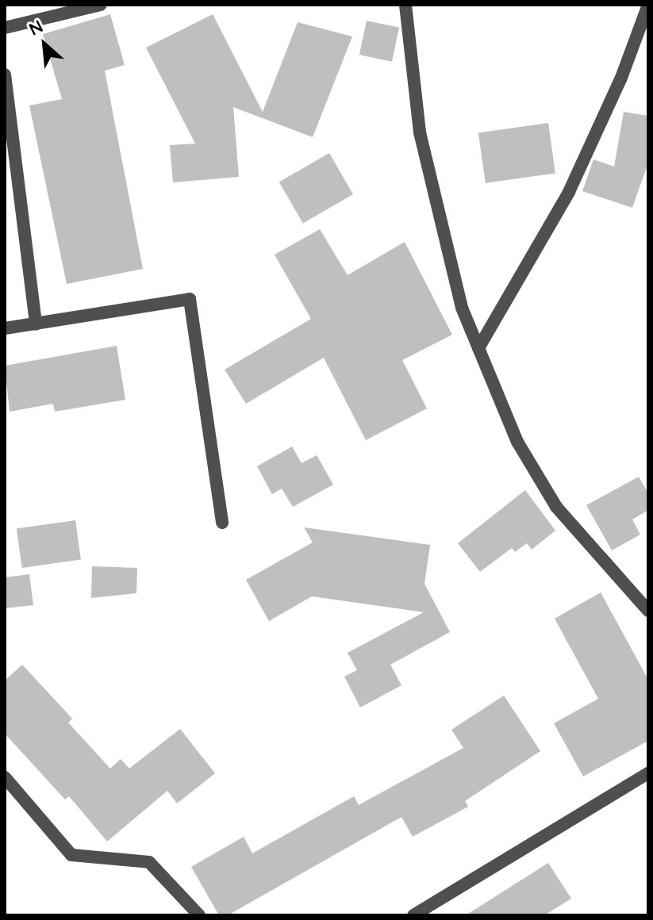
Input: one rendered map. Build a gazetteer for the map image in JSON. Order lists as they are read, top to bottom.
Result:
{
  "north": "top left"
}
